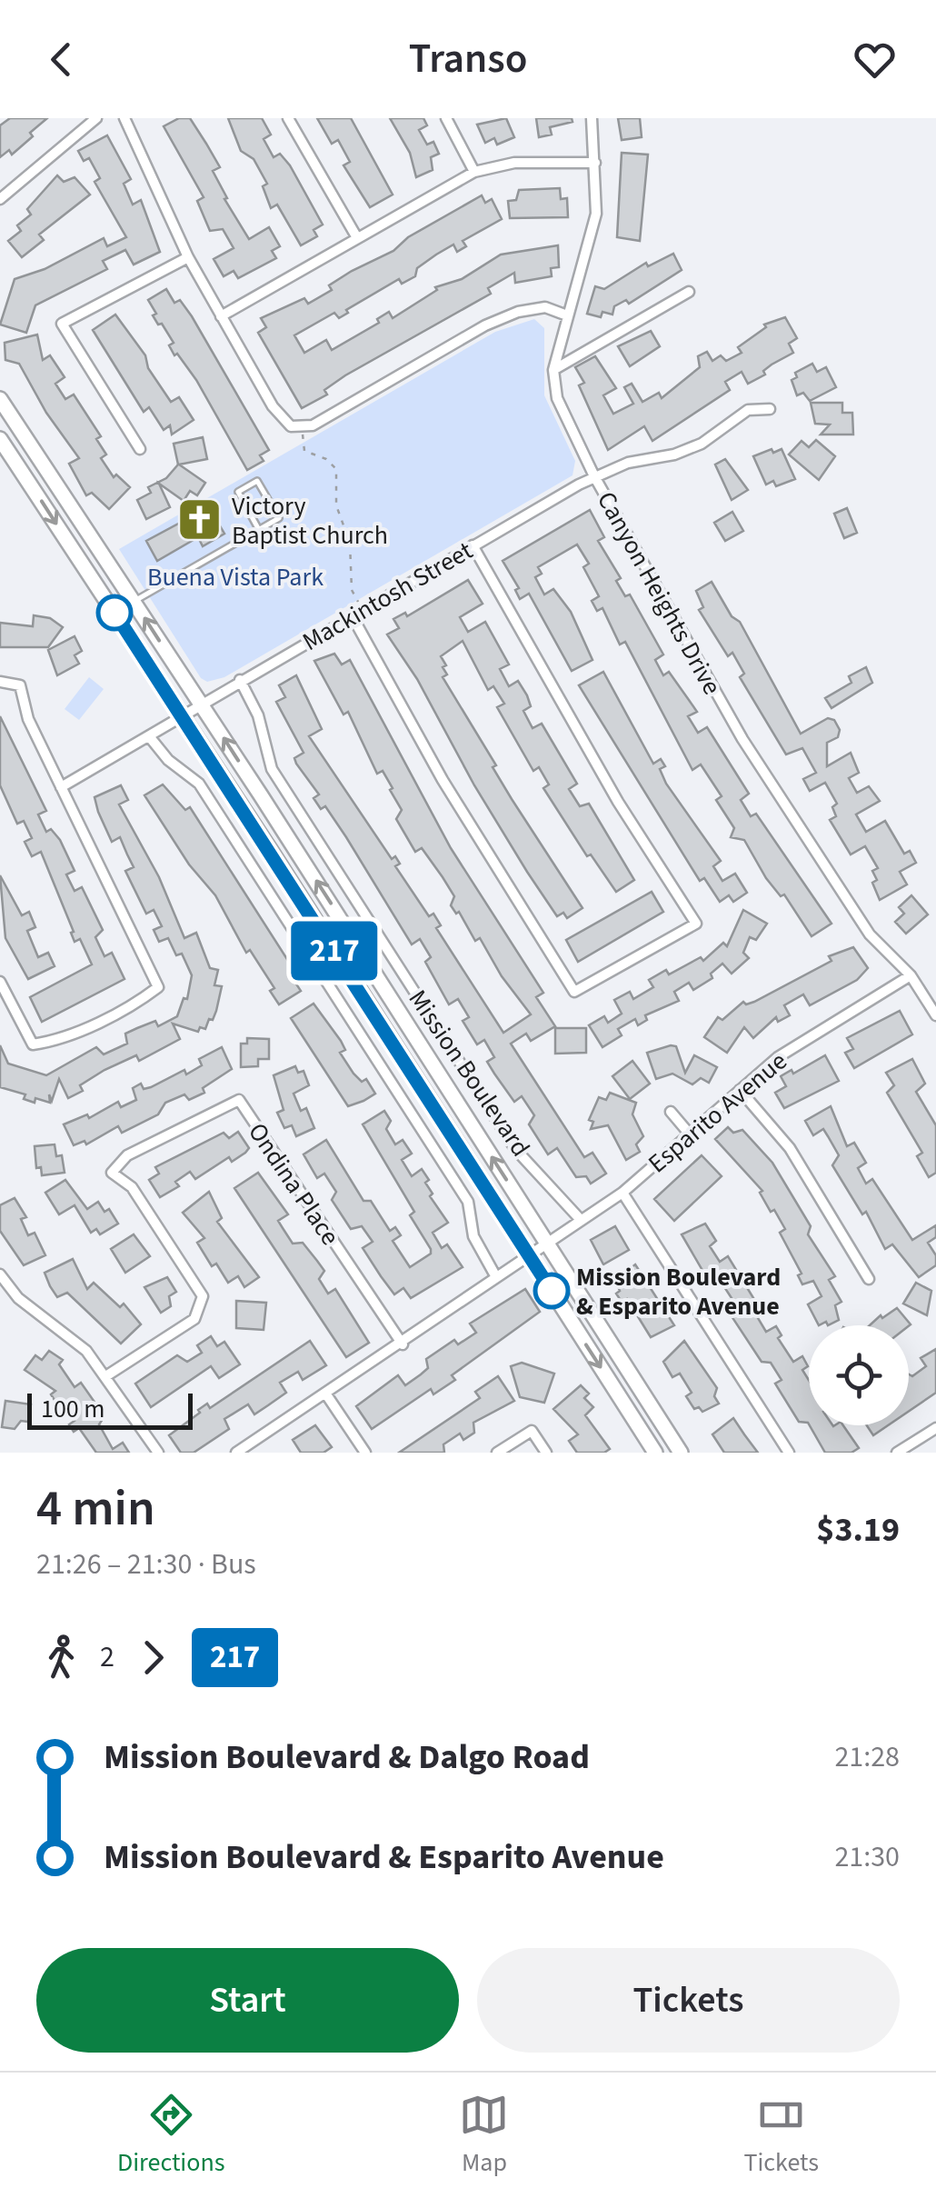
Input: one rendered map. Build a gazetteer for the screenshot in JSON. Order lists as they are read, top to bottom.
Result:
{
  "streets": {
    "main road": ["Mission Boulevard"],
    "street": [
      "Canyon Heights Drive",
      "Mackintosh Street",
      "Esparito Avenue",
      "Ondina Place"
    ]
  },
  "crossings": [
    ["Canyon Heights Drive", "Mackintosh Street"],
    ["Canyon Heights Drive", "Esparito Avenue"],
    ["Mackintosh Street", "Mission Boulevard"],
    ["Mission Boulevard", "Esparito Avenue"],
    ["Esparito Avenue", "Ondina Place"]
  ],
  "parks": ["Buena Vista Park"],
  "places": {
    "church": ["Victory Baptist Church"],
    "other": ["Mission Boulevard & Esparito Avenue"]
  },
  "lines": ["bus line 217"],
  "scale_bar": "100 m",
  "page": {
    "header": "Transo",
    "on_map": "217",
    "scale": "100 m",
    "heading": ["4 min", "21:26 – 21:30 · Bus", "$3.19"],
    "legs": ["2", "217"],
    "list": [
      {
        "name": "Mission Boulevard & Dalgo Road",
        "value": "21:28"
      },
      {
        "name": "Mission Boulevard & Esparito Avenue",
        "value": "21:30"
      }
    ],
    "buttons": ["Start", "Tickets"],
    "tabs": ["Directions", "Map", "Tickets"]
  }
}
